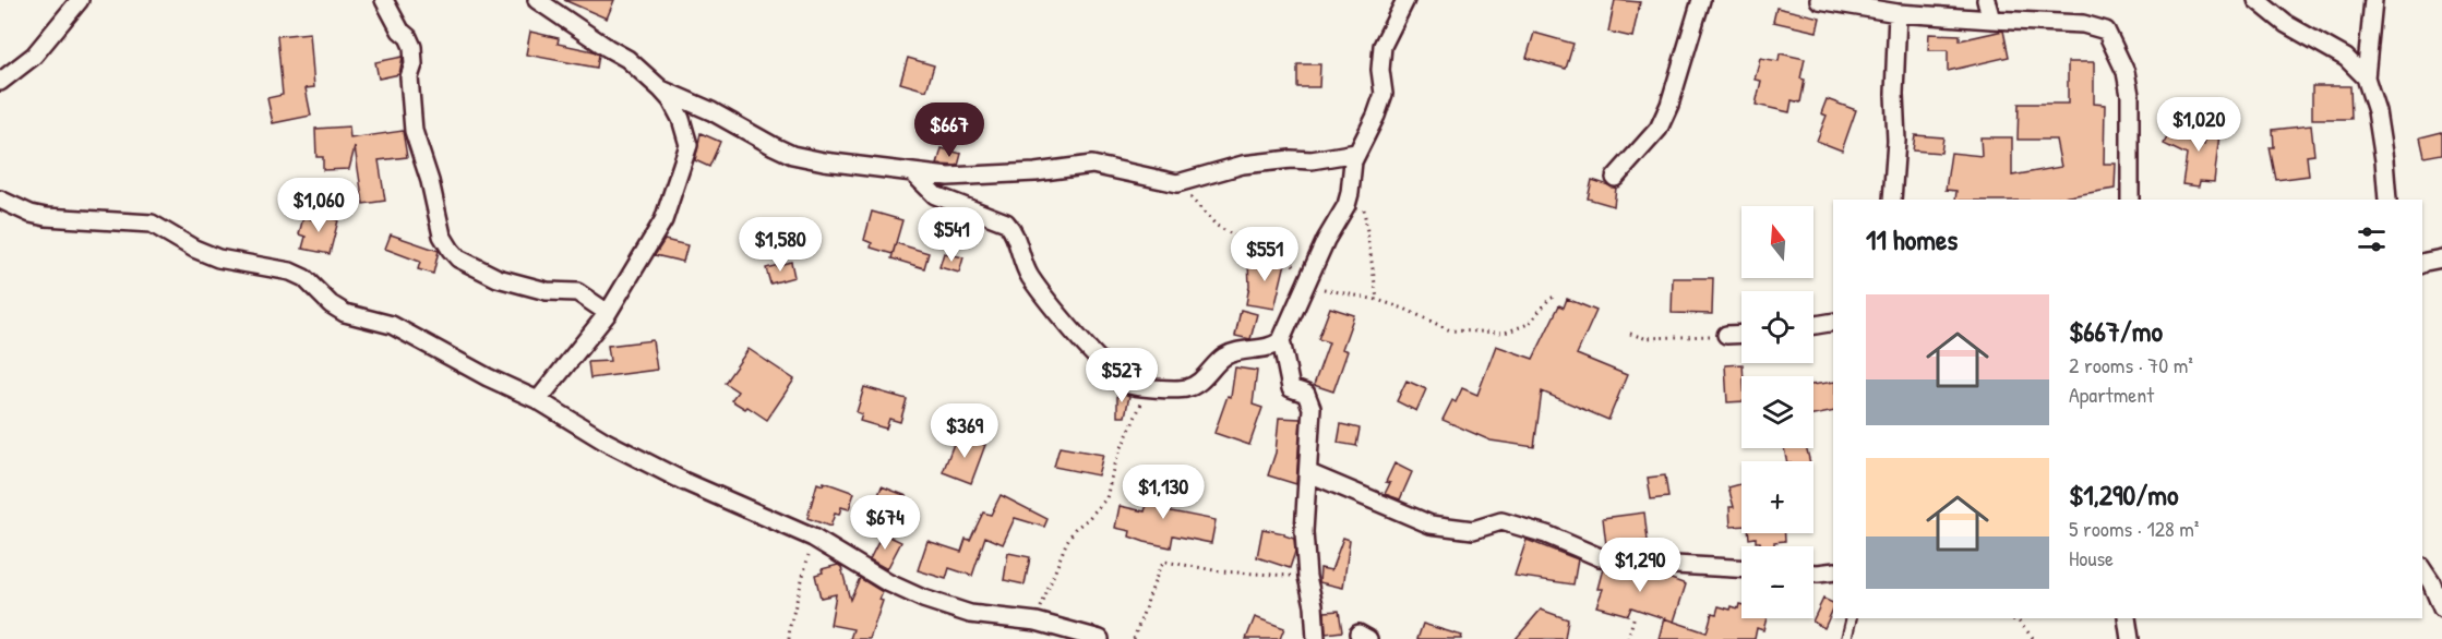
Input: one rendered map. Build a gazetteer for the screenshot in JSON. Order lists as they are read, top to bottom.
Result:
{
  "north": "top",
  "page": {
    "price": [
      "$1,020",
      "$667",
      "$1,060",
      "$541",
      "$1,580",
      "$551",
      "$527",
      "$369",
      "$1,130",
      "$674",
      "$1,290"
    ],
    "heading": "11 homes",
    "map_buttons": ["+", "−"],
    "list": [
      {
        "name": "$667/mo",
        "note": "2 rooms · 70 m² · Apartment"
      },
      {
        "name": "$1,290/mo",
        "note": "5 rooms · 128 m² · House"
      }
    ]
  }
}
